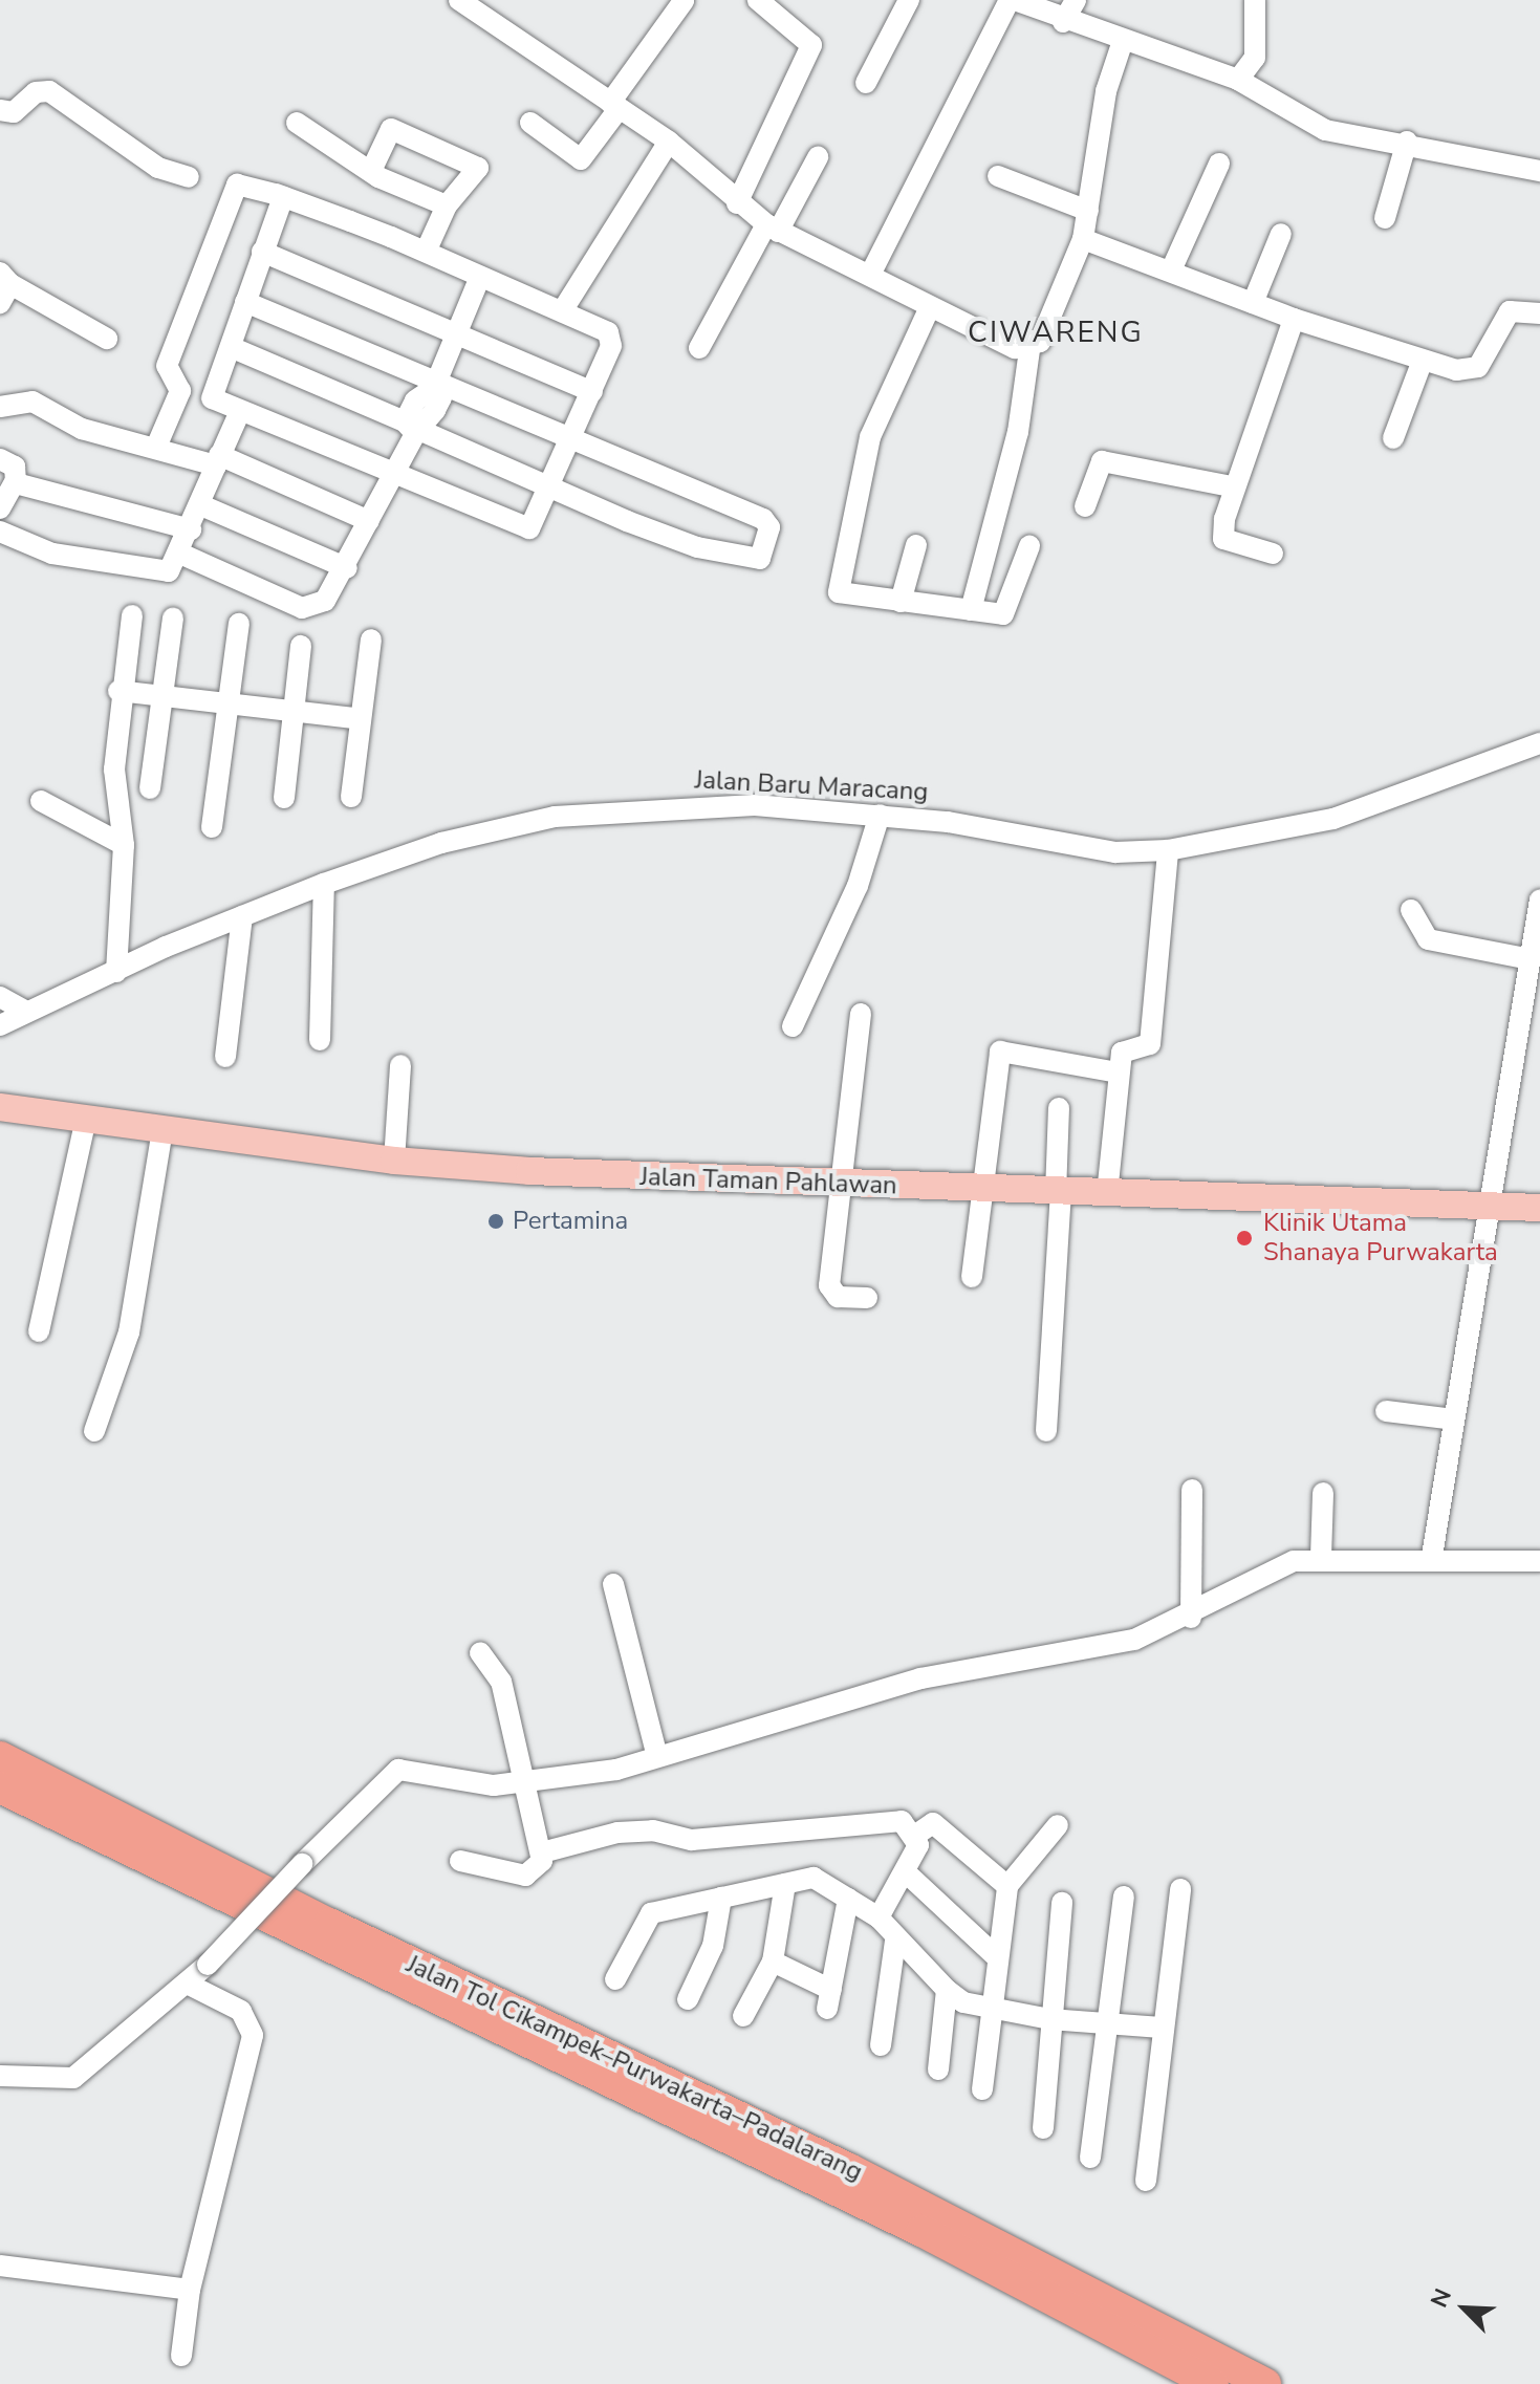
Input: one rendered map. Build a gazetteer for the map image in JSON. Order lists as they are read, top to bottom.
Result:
{
  "streets": {
    "highway": ["Jalan Tol Cikampek–Purwakarta–Padalarang"],
    "main road": ["Jalan Taman Pahlawan"],
    "street": ["Jalan Baru Maracang"]
  },
  "districts": ["CIWARENG"],
  "places": ["Pertamina", "Klinik Utama Shanaya Purwakarta"],
  "north": "top left"
}
